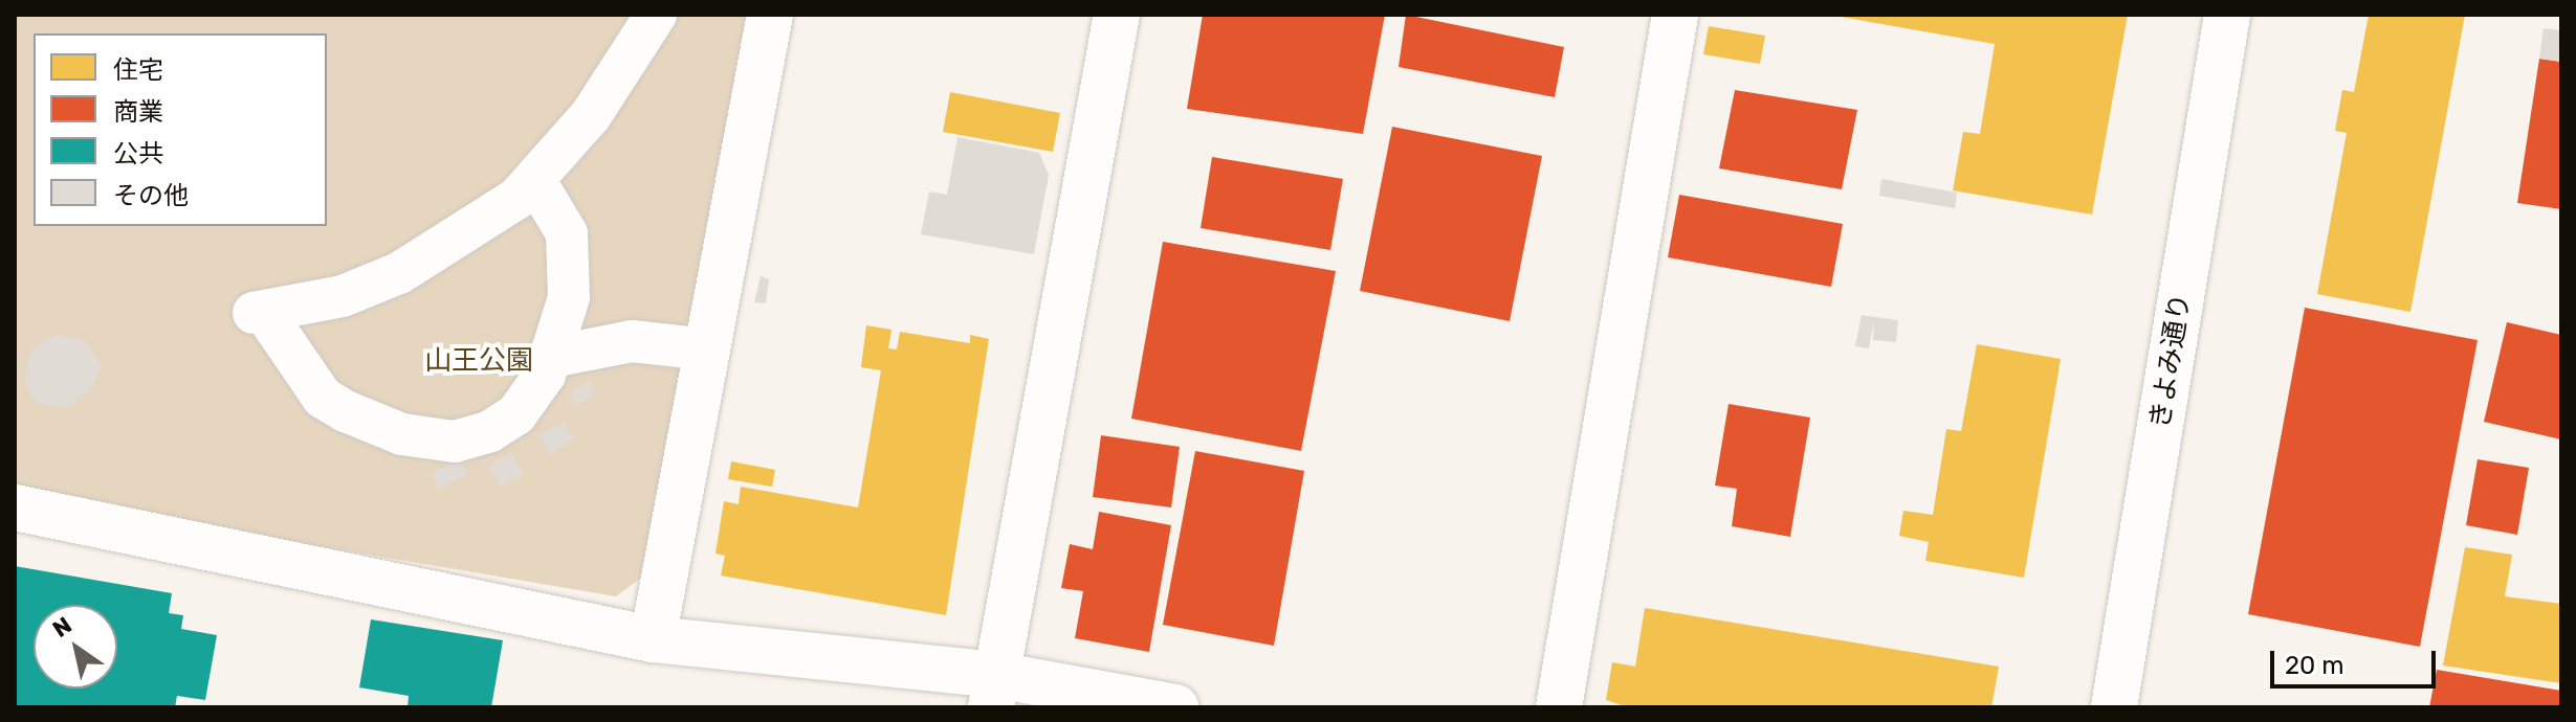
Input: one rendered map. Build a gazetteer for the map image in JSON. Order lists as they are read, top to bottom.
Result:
{
  "streets": {
    "street": ["きよみ通り"]
  },
  "parks": ["山王公園"],
  "legend": [
    "住宅",
    "商業",
    "公共",
    "その他"
  ],
  "scale_bar": "20 m",
  "north": "top left"
}
